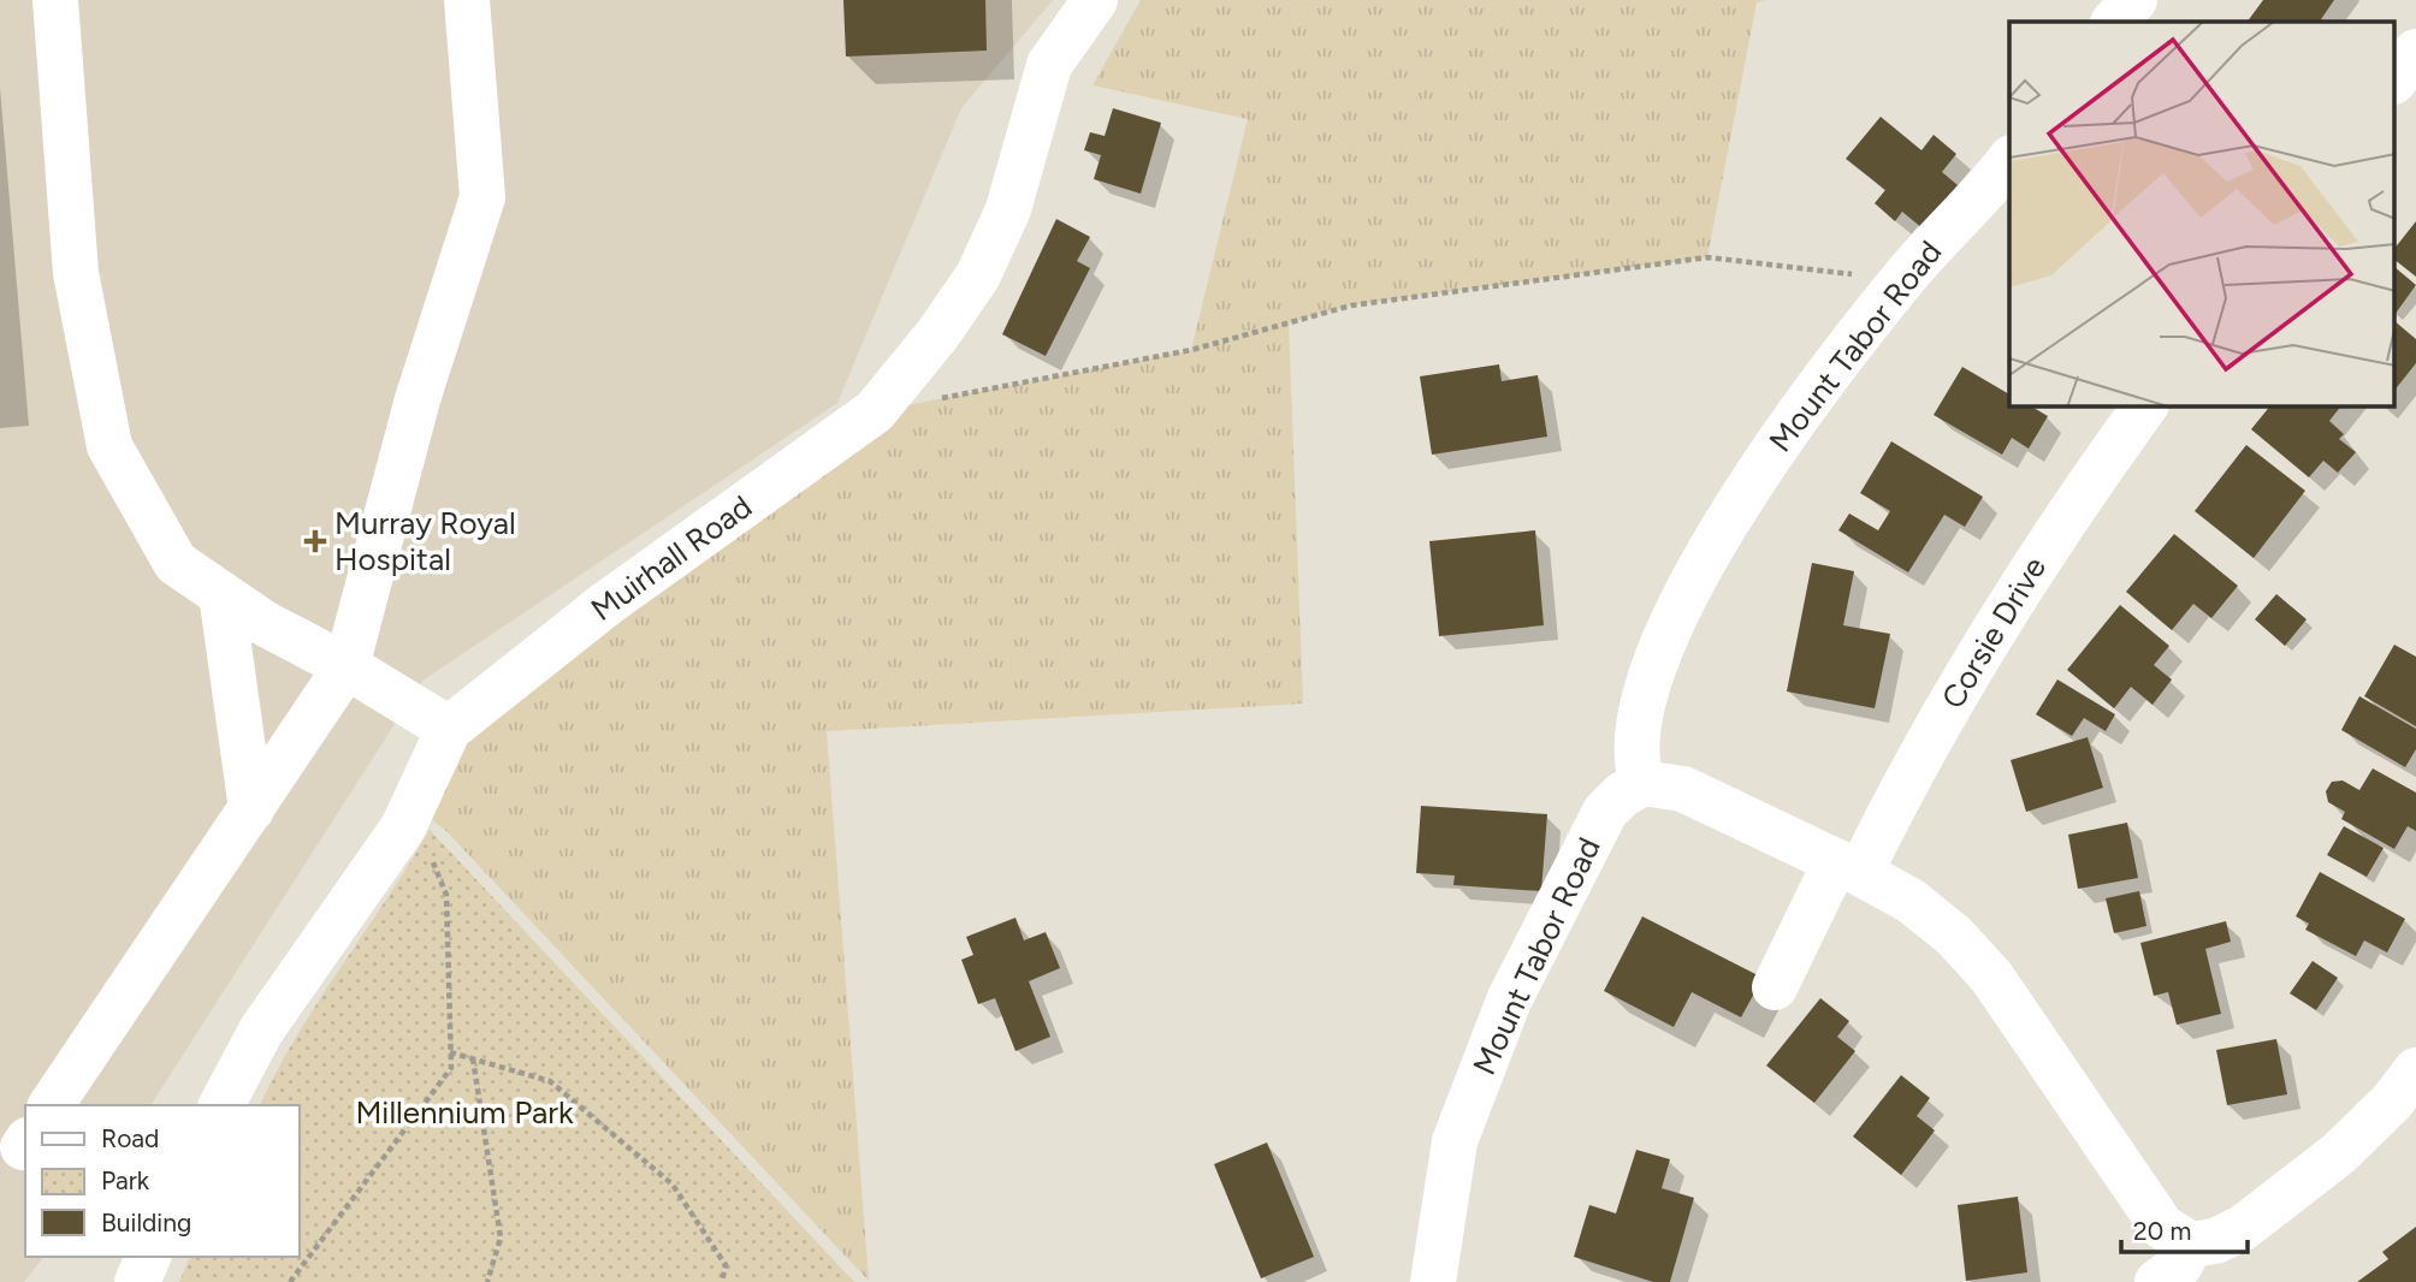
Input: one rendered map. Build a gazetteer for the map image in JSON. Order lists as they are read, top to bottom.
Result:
{
  "streets": {
    "street": ["Mount Tabor Road", "Muirhall Road", "Corsie Drive"]
  },
  "parks": ["Millennium Park"],
  "places": {
    "health": ["Murray Royal Hospital"]
  },
  "legend": ["Road", "Park", "Building"],
  "scale_bar": "20 m"
}
